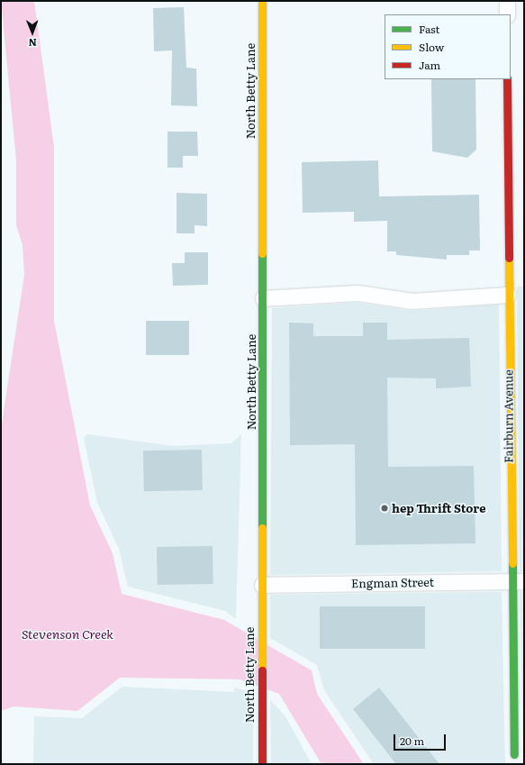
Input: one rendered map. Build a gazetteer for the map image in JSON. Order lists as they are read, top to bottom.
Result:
{
  "streets": {
    "street": ["North Betty Lane", "Fairburn Avenue", "Engman Street"]
  },
  "crossings": [
    ["North Betty Lane", "Engman Street"],
    ["Fairburn Avenue", "Engman Street"]
  ],
  "water": ["Stevenson Creek"],
  "places": ["hep Thrift Store"],
  "legend": ["Fast", "Slow", "Jam"],
  "scale_bar": "20 m",
  "north": "bottom"
}
